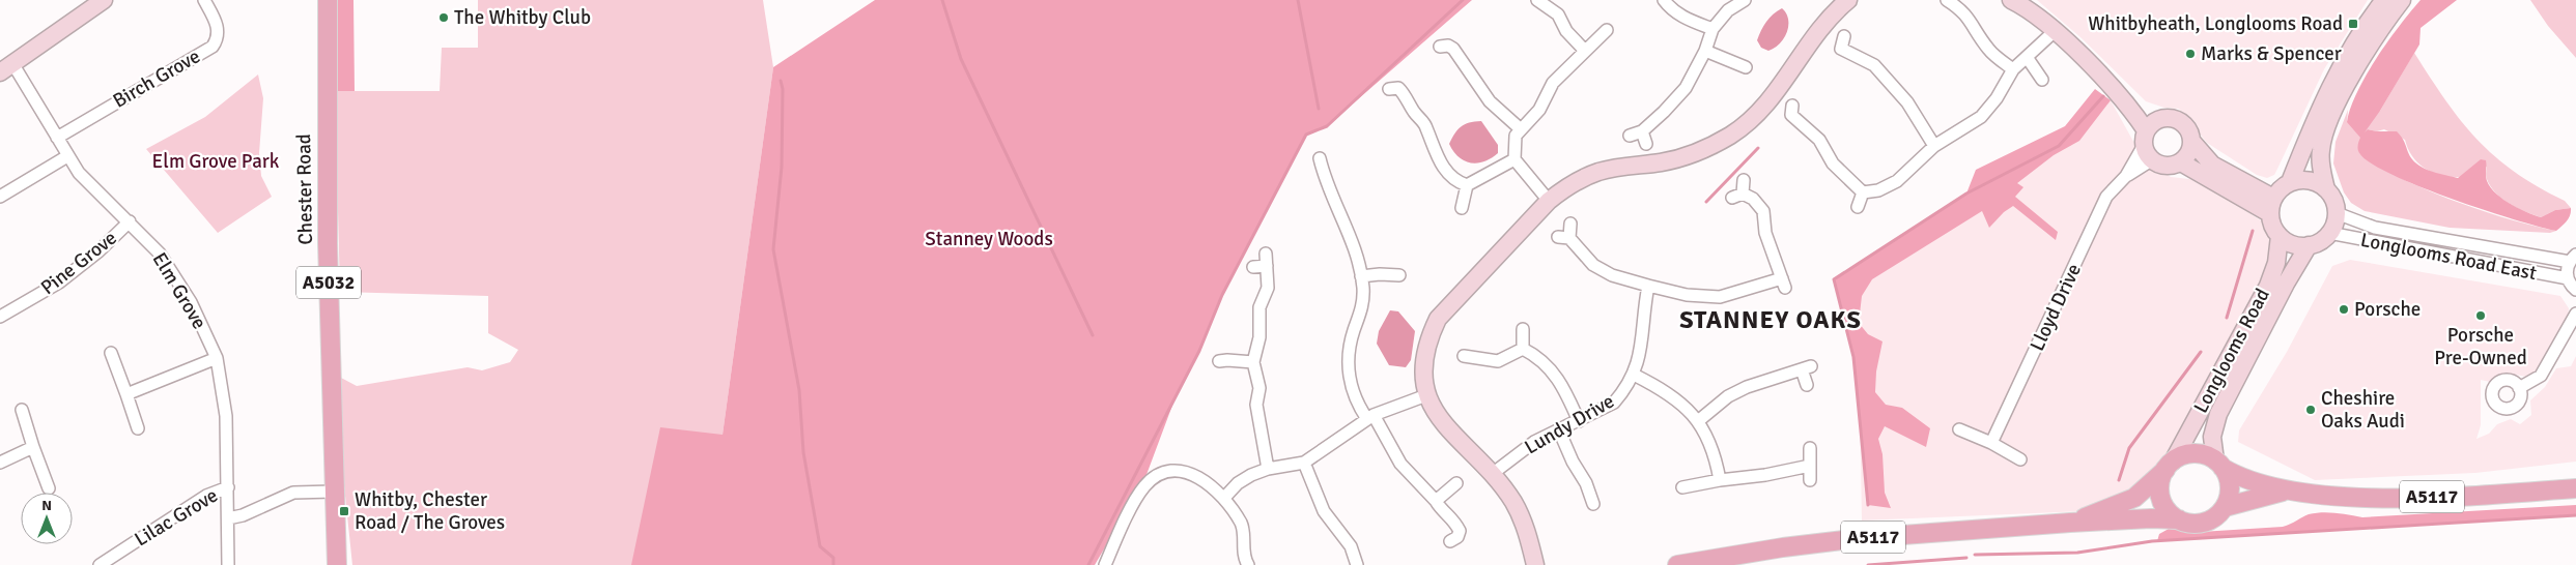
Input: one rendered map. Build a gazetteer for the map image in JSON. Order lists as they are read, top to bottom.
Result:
{
  "streets": {
    "main road": ["Chester Road", "A5032", "A5117"],
    "street": [
      "Birch Grove",
      "Longlooms Road East",
      "Pine Grove",
      "Elm Grove",
      "Lloyd Drive",
      "Longlooms Road",
      "Lundy Drive",
      "Lilac Grove"
    ]
  },
  "crossings": [
    ["Birch Grove", "Elm Grove"],
    ["Longlooms Road East", "Longlooms Road"],
    ["Pine Grove", "Elm Grove"],
    ["Elm Grove", "Lilac Grove"],
    ["Longlooms Road", "A5117"]
  ],
  "districts": ["STANNEY OAKS"],
  "parks": ["Elm Grove Park", "Stanney Woods"],
  "places": {
    "other": [
      "The Whitby Club",
      "Marks & Spencer",
      "Porsche",
      "Porsche Pre-Owned",
      "Cheshire Oaks Audi"
    ],
    "transit": ["Whitbyheath, Longlooms Road", "Whitby, Chester Road / The Groves"]
  },
  "north": "top"
}
